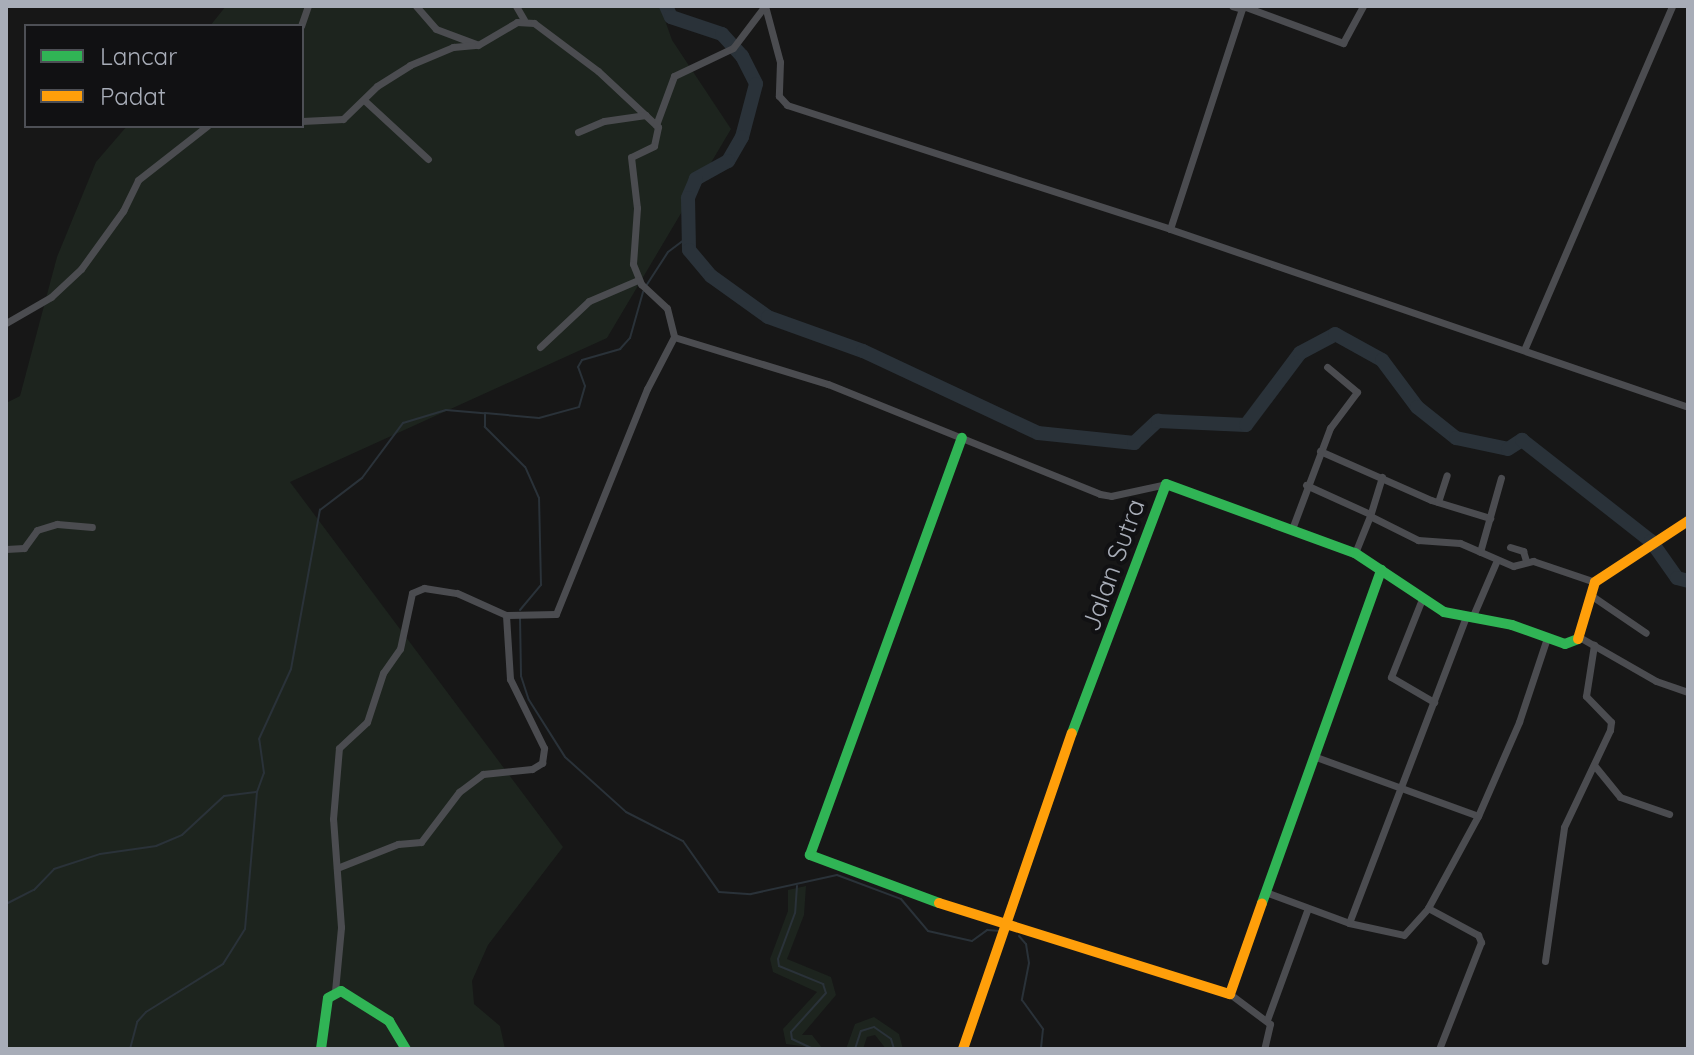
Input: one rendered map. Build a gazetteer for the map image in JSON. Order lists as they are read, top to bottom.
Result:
{
  "streets": {
    "street": ["Jalan Sutra"]
  },
  "legend": ["Lancar", "Padat"]
}
